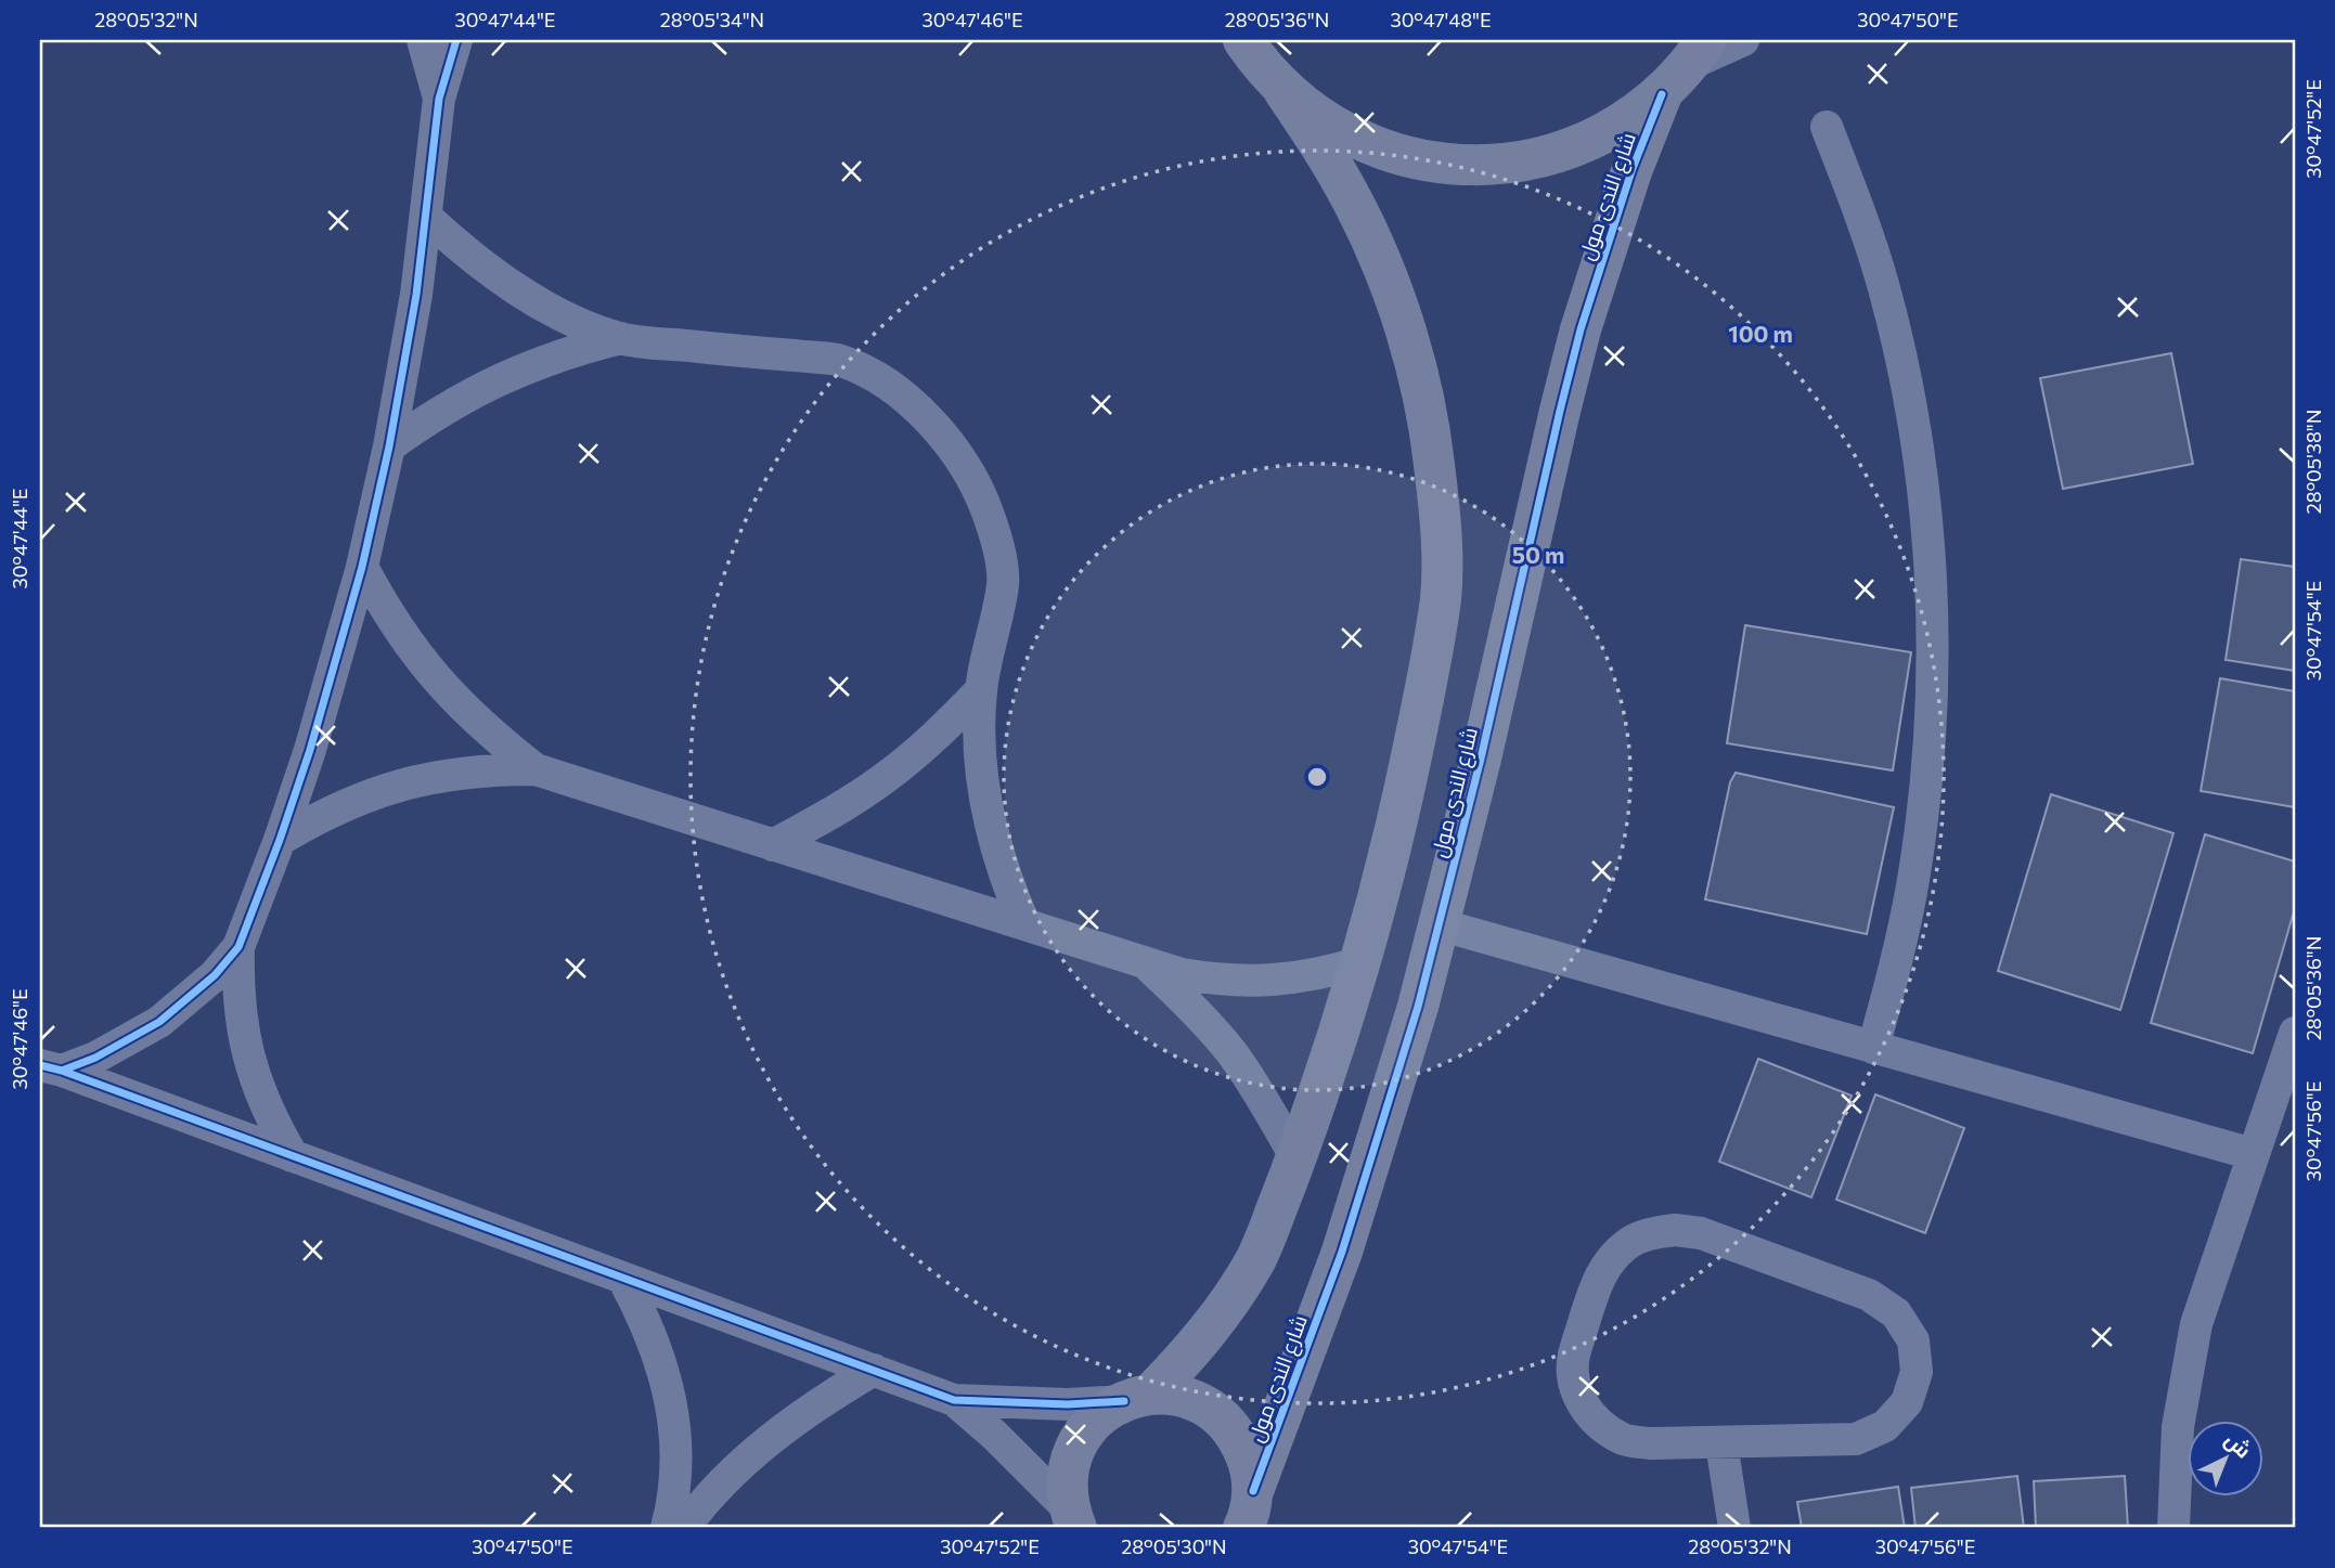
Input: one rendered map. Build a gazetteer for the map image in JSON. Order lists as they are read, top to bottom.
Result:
{
  "streets": {
    "street": ["شارع الندى مول"]
  },
  "north": "top right",
  "coordinates": [
    "28°05'32\"N",
    "30°47'44\"E",
    "28°05'34\"N",
    "30°47'46\"E",
    "28°05'36\"N",
    "30°47'48\"E",
    "30°47'50\"E",
    "30°47'52\"E",
    "28°05'38\"N",
    "30°47'54\"E",
    "30°47'56\"E",
    "28°05'30\"N"
  ],
  "rings": ["100 m", "50 m"]
}
